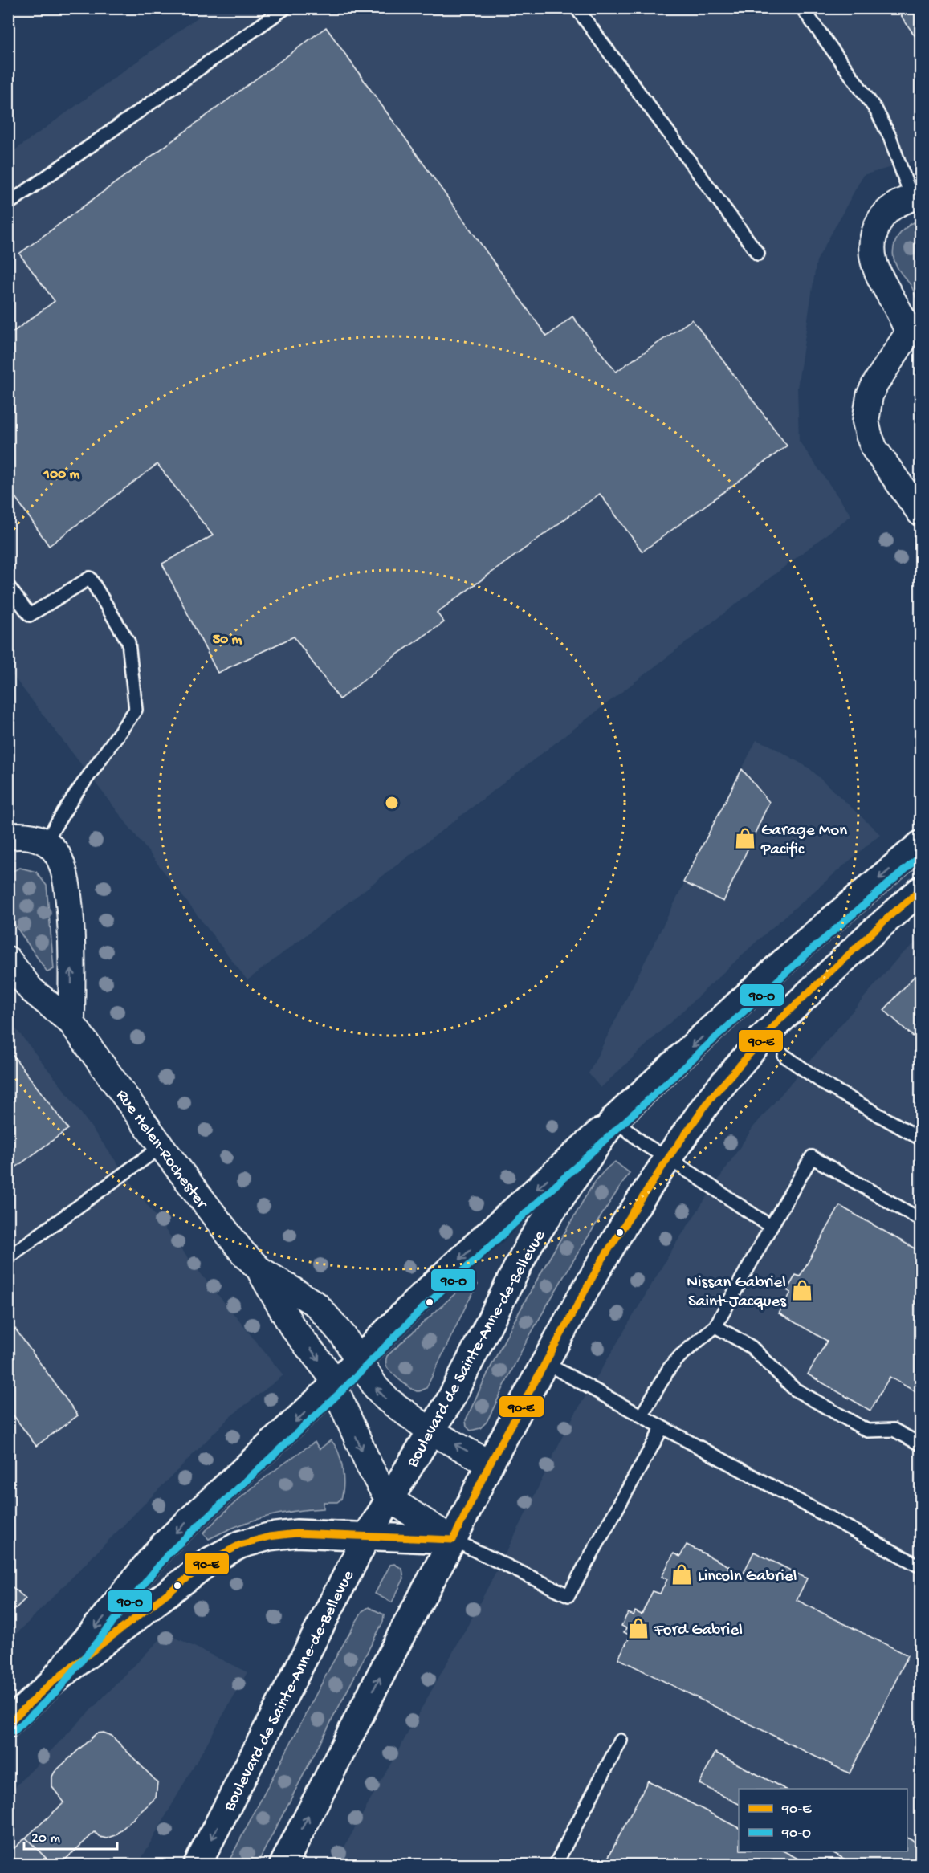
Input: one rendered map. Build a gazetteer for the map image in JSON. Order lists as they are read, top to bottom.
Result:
{
  "streets": {
    "main road": ["Boulevard de Sainte-Anne-de-Bellevue"],
    "street": ["Rue Helen-Rochester"]
  },
  "crossings": [
    ["Rue Helen-Rochester", "Boulevard de Sainte-Anne-de-Bellevue"]
  ],
  "places": {
    "shop": [
      "Garage Mon Pacific",
      "Nissan Gabriel Saint-Jacques",
      "Lincoln Gabriel",
      "Ford Gabriel"
    ]
  },
  "lines": ["transit line 90-O", "transit line 90-E"],
  "legend": ["90-E", "90-O"],
  "scale_bar": "20 m",
  "rings": ["100 m", "50 m"]
}
